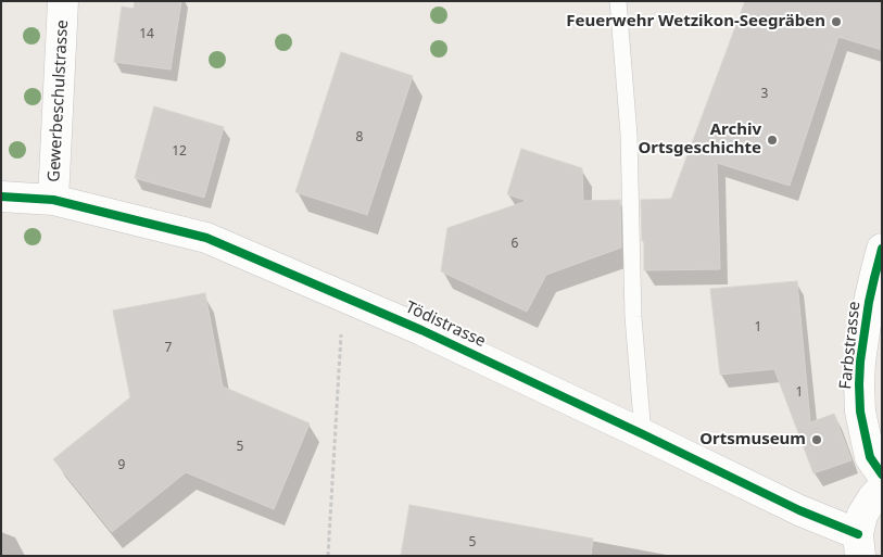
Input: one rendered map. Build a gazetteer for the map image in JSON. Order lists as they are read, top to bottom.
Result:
{
  "streets": {
    "street": ["Gewerbeschulstrasse", "Tödistrasse", "Farbstrasse"]
  },
  "crossings": [
    ["Gewerbeschulstrasse", "Tödistrasse"]
  ],
  "places": ["Feuerwehr Wetzikon-Seegräben", "Archiv Ortsgeschichte", "Ortsmuseum"],
  "house_numbers": [
    "14",
    "3",
    "8",
    "12",
    "6",
    "1",
    "7",
    "1",
    "5",
    "9",
    "5"
  ]
}
